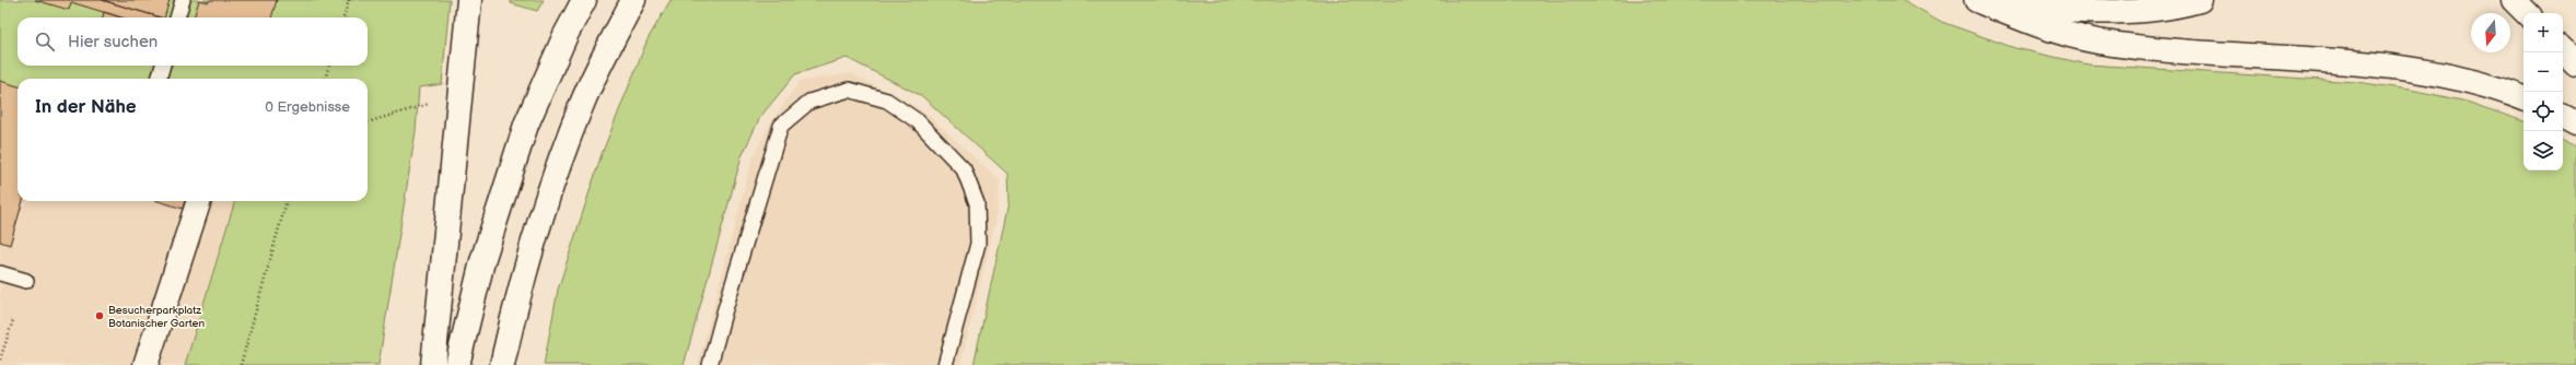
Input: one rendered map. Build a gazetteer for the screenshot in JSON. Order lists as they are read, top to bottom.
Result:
{
  "places": ["Besucherparkplatz Botanischer Garten"],
  "north": "bottom",
  "page": {
    "map_buttons": ["+", "−"],
    "search": "Hier suchen",
    "heading": ["In der Nähe", "0 Ergebnisse"]
  }
}
